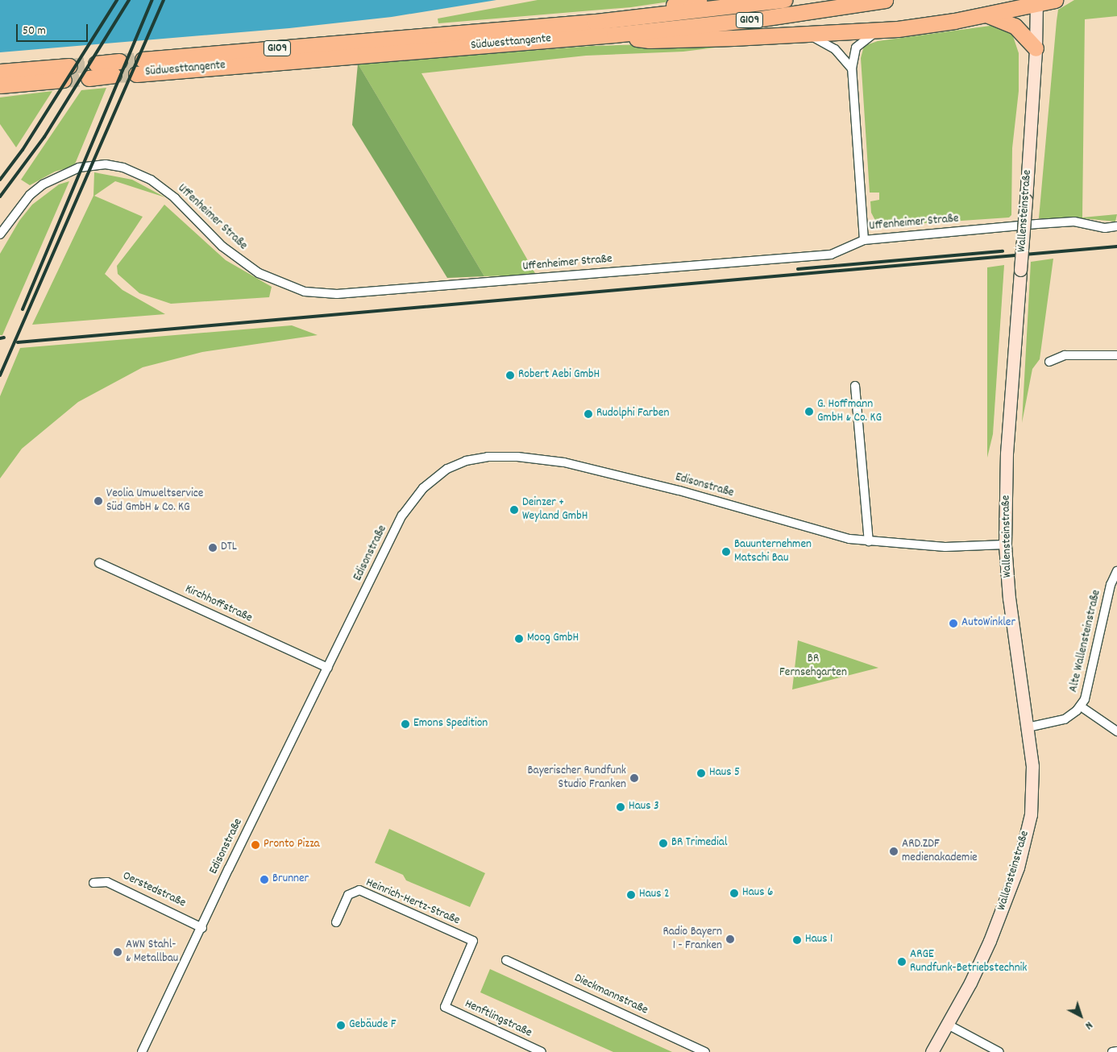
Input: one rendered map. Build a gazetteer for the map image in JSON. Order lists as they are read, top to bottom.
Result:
{
  "streets": {
    "highway": ["G109", "Südwesttangente"],
    "street": [
      "Wallensteinstraße",
      "Uffenheimer Straße",
      "Edisonstraße",
      "Kirchhoffstraße",
      "Alte Wallensteinstraße",
      "Oerstedstraße",
      "Heinrich-Hertz-Straße",
      "Dieckmannstraße",
      "Henftlingstraße"
    ]
  },
  "crossings": [
    ["Wallensteinstraße", "Edisonstraße"],
    ["Wallensteinstraße", "Alte Wallensteinstraße"],
    ["Edisonstraße", "Kirchhoffstraße"],
    ["Edisonstraße", "Oerstedstraße"],
    ["Heinrich-Hertz-Straße", "Henftlingstraße"]
  ],
  "parks": ["BR Fernsehgarten"],
  "places": [
    "Robert Aebi GmbH",
    "G. Hoffmann GmbH & Co. KG",
    "Rudolphi Farben",
    "Veolia Umweltservice Süd GmbH & Co. KG",
    "Deinzer + Weyland GmbH",
    "DTL",
    "Bauunternehmen Matschi Bau",
    "AutoWinkler",
    "Moog GmbH",
    "Emons Spedition",
    "Haus 5",
    "Bayerischer Rundfunk Studio Franken",
    "Haus 3",
    "BR Trimedial",
    "Pronto Pizza",
    "ARD.ZDF medienakademie",
    "Brunner",
    "Haus 6",
    "Haus 2",
    "Radio Bayern 1 - Franken",
    "Haus 1",
    "AWN Stahl- & Metallbau",
    "ARGE Rundfunk-Betriebstechnik",
    "Gebäude F"
  ],
  "scale_bar": "50 m",
  "north": "bottom right"
}
